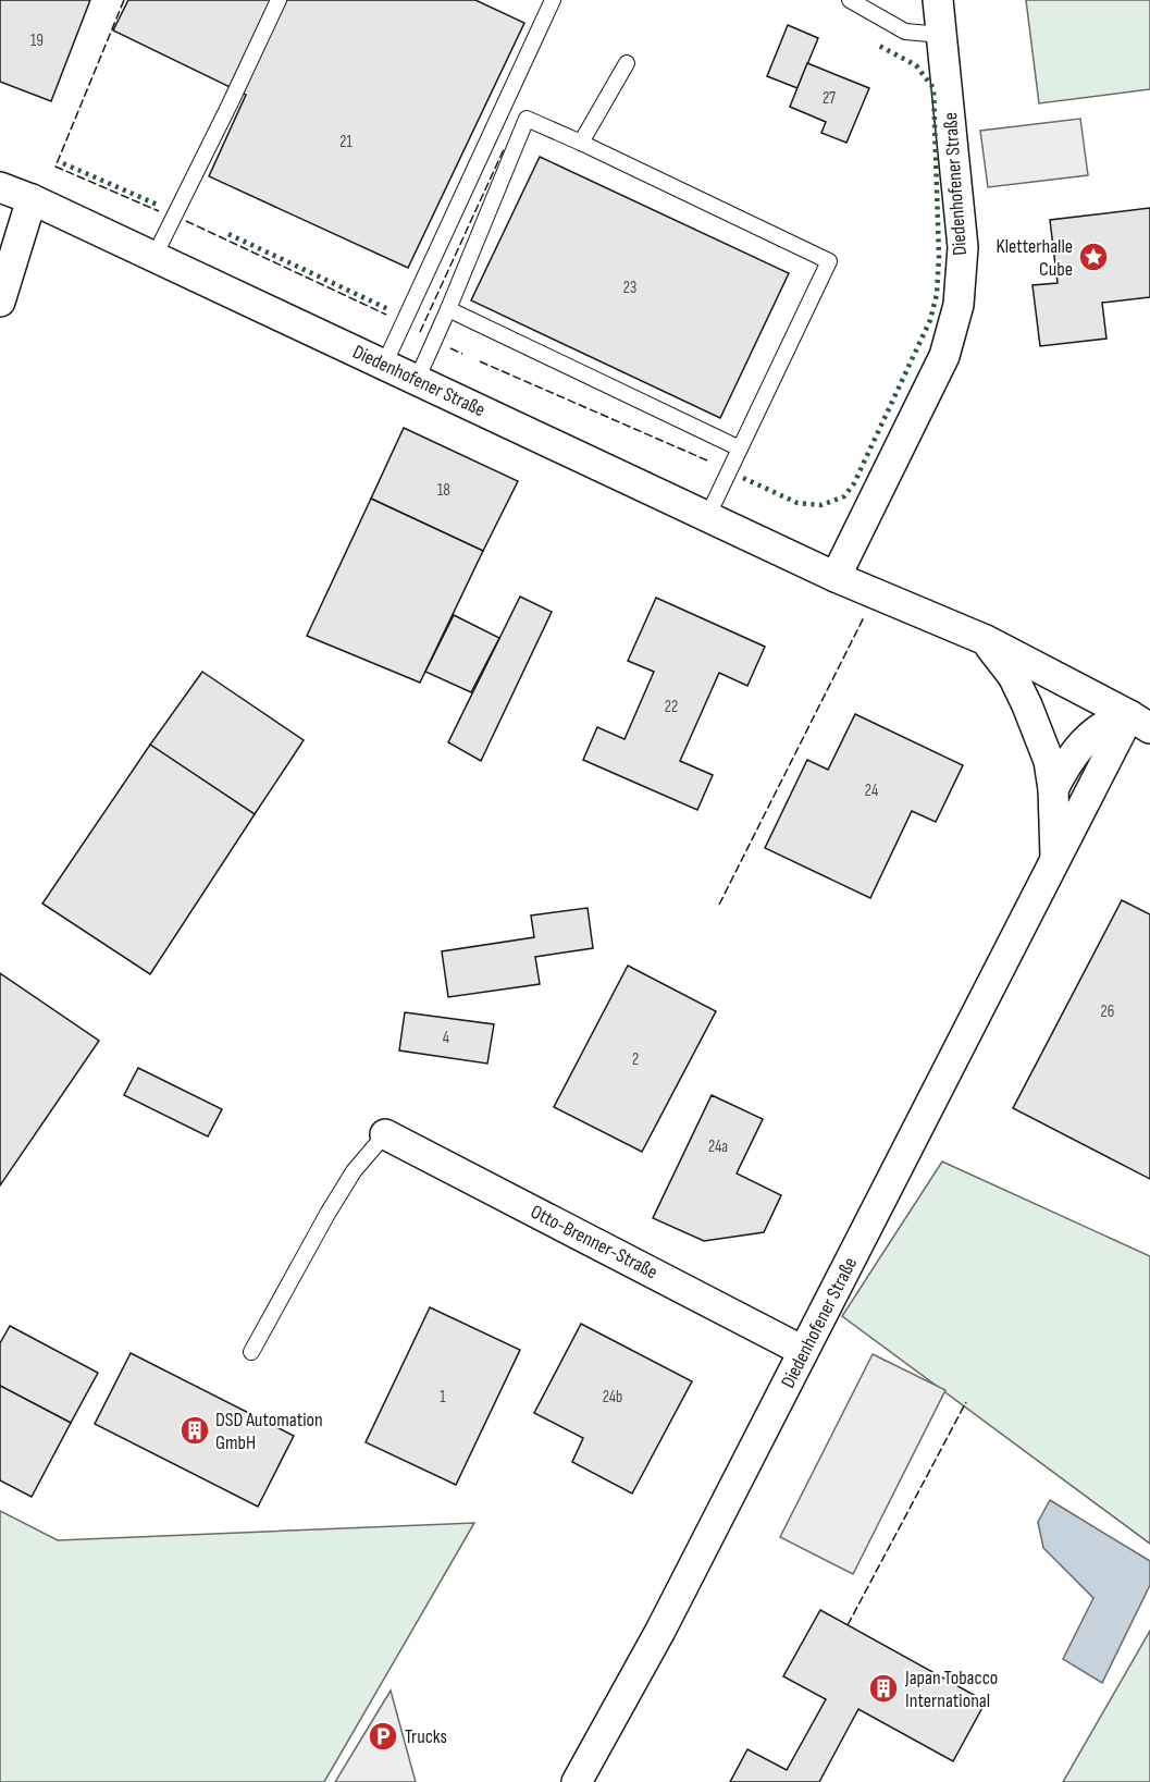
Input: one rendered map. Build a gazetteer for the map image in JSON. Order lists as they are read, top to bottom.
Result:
{
  "streets": {
    "street": ["Diedenhofener Straße", "Otto-Brenner-Straße"]
  },
  "crossings": [
    ["Diedenhofener Straße", "Otto-Brenner-Straße"]
  ],
  "places": {
    "place": ["Kletterhalle Cube"],
    "building": ["DSD Automation GmbH", "Japan Tobacco International"],
    "parking": ["Trucks"]
  },
  "house_numbers": [
    "19",
    "27",
    "21",
    "23",
    "18",
    "22",
    "24",
    "26",
    "4",
    "2",
    "24a",
    "1",
    "24b"
  ]
}
